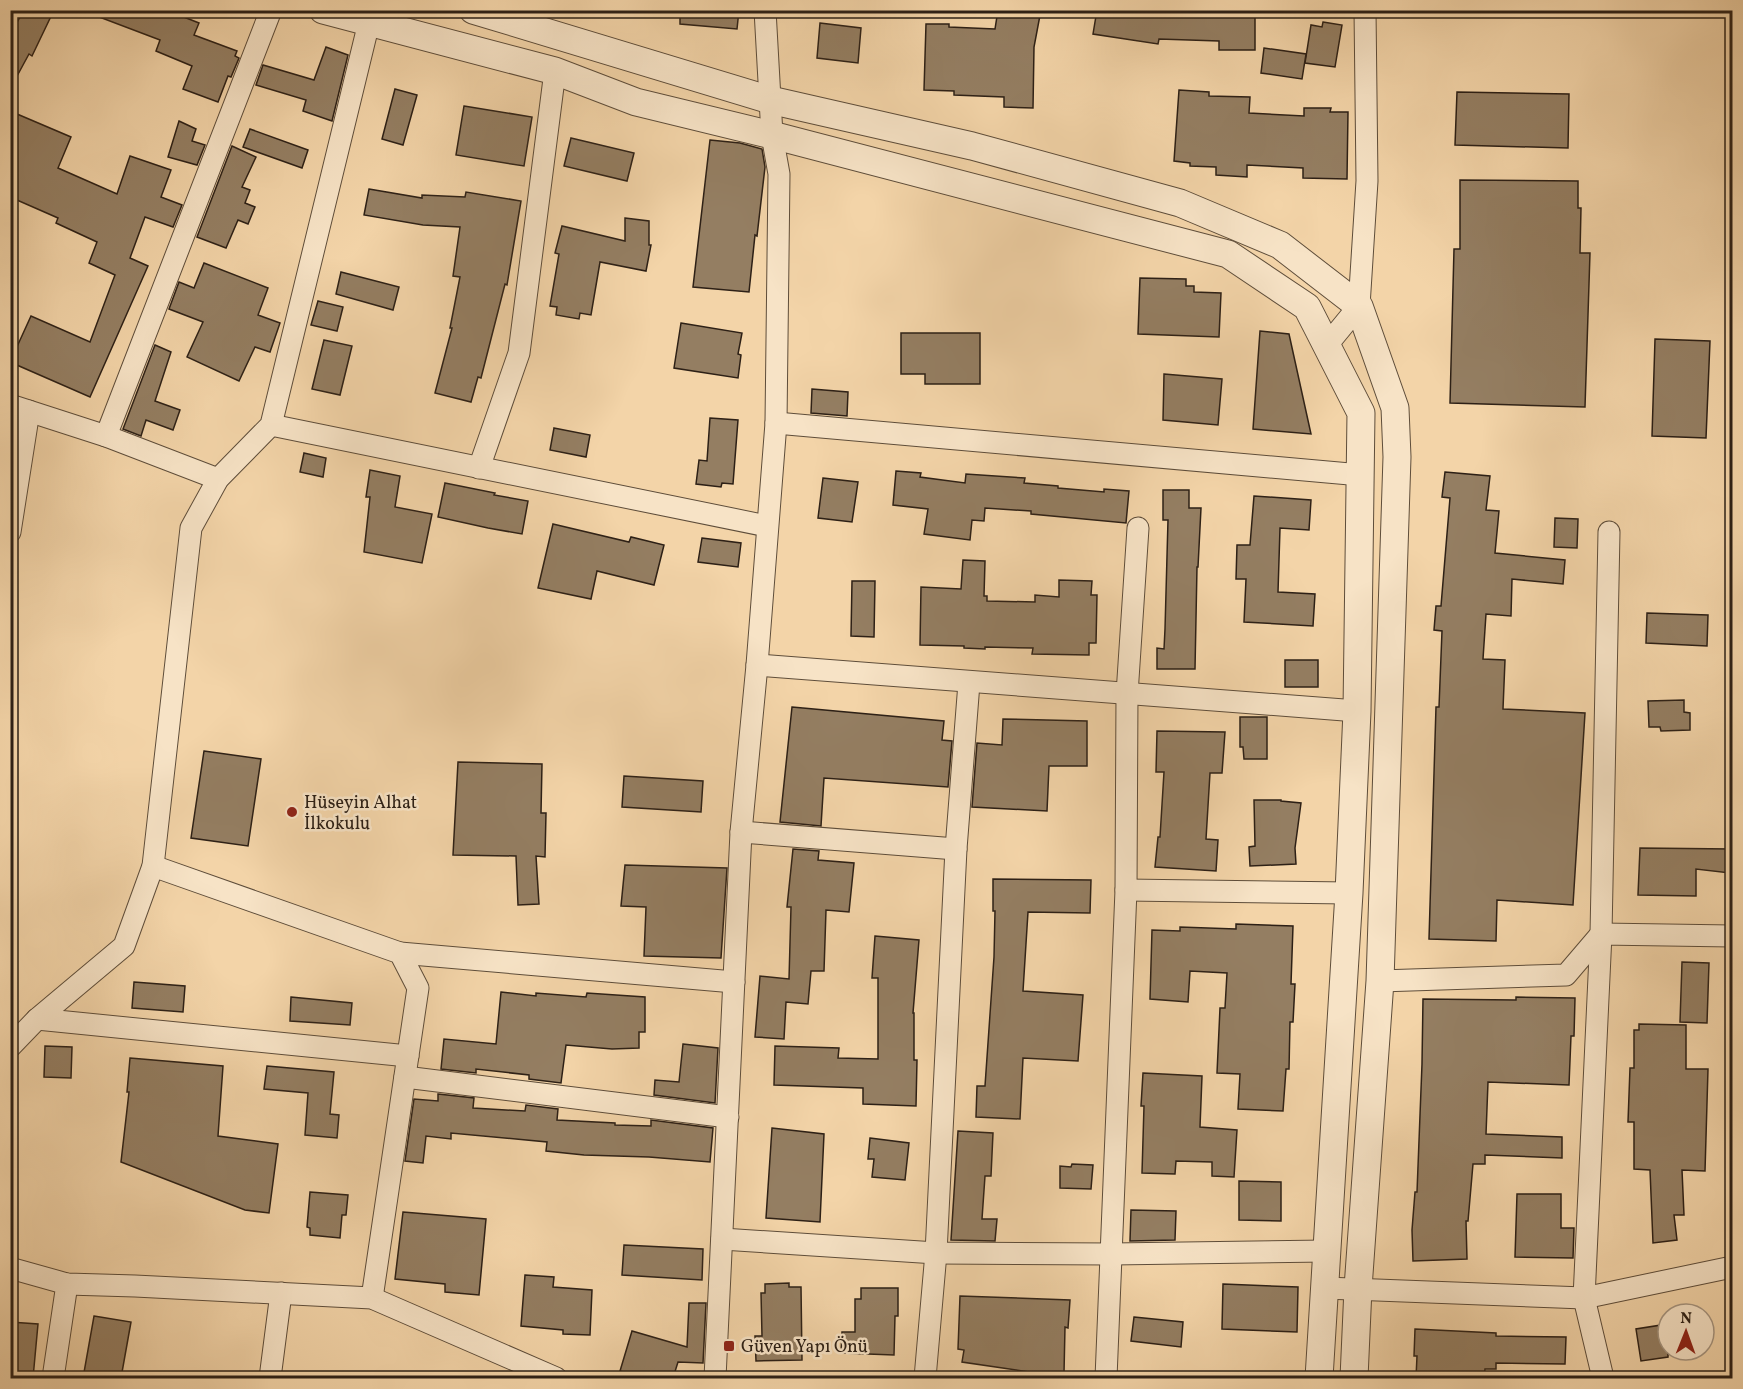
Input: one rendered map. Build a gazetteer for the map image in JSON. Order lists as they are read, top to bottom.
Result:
{
  "places": {
    "other": ["Hüseyin Alhat İlkokulu"],
    "transit": ["Güven Yapı Önü"]
  },
  "north": "top"
}
